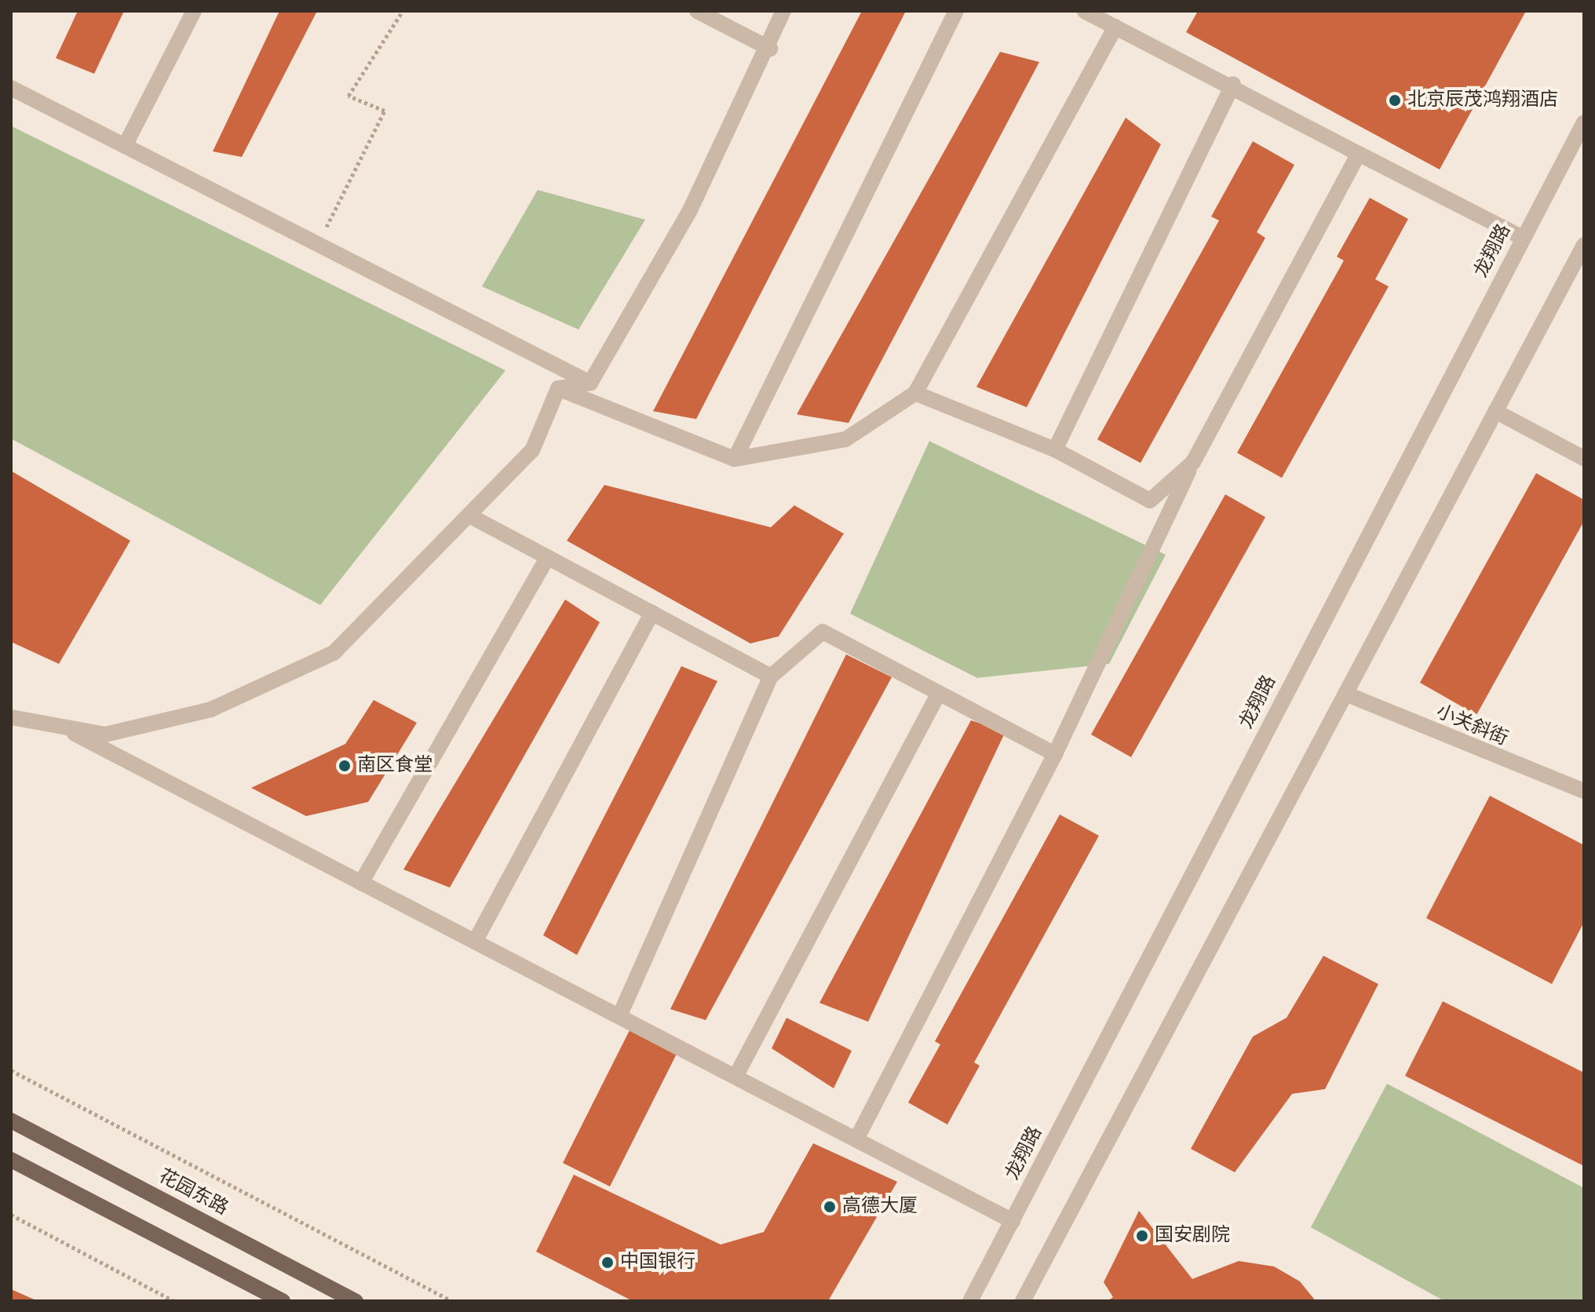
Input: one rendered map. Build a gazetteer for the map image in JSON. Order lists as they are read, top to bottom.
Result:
{
  "streets": {
    "main road": ["花园东路"],
    "street": ["龙翔路", "小关斜街"]
  },
  "places": [
    "北京辰茂鸿翔酒店",
    "南区食堂",
    "高德大厦",
    "国安剧院",
    "中国银行"
  ]
}
